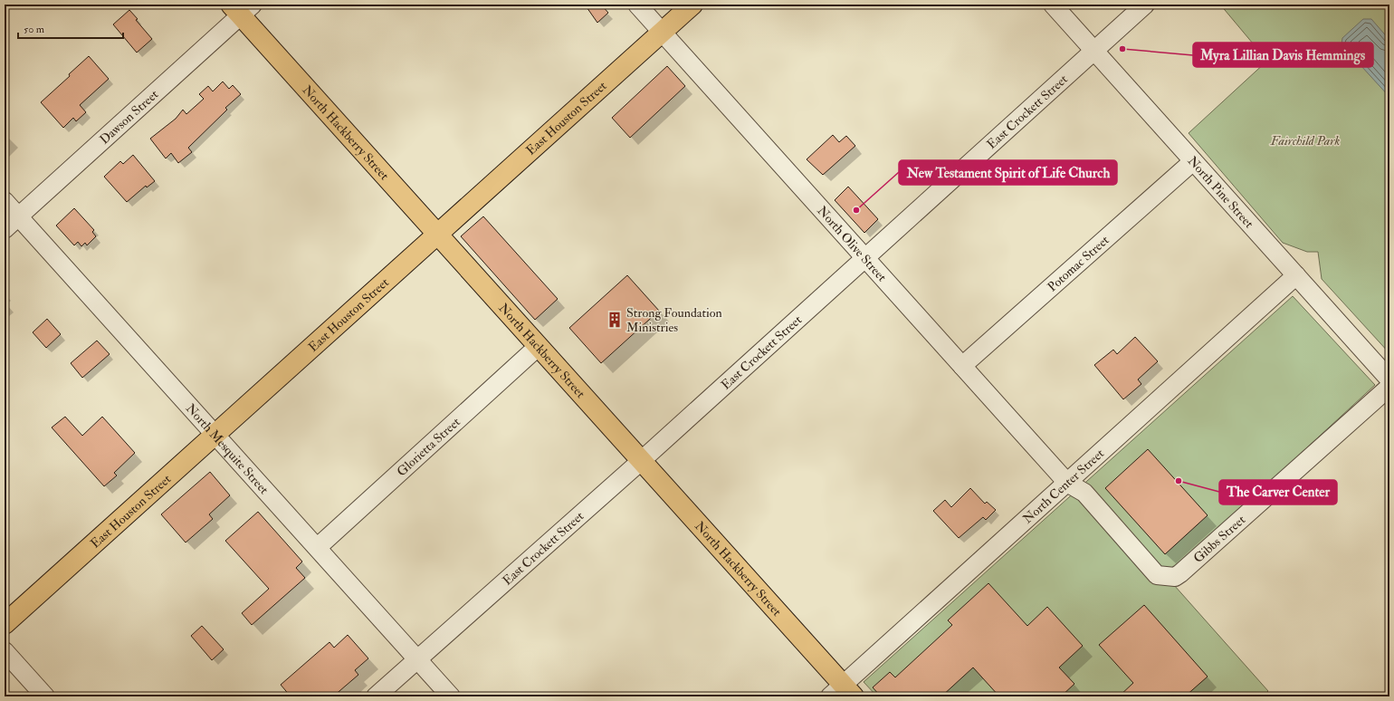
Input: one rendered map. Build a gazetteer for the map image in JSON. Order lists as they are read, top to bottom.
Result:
{
  "streets": {
    "main road": ["East Houston Street", "North Hackberry Street"],
    "street": [
      "East Crockett Street",
      "Dawson Street",
      "North Pine Street",
      "North Olive Street",
      "Potomac Street",
      "Glorietta Street",
      "North Mesquite Street",
      "North Center Street",
      "Gibbs Street"
    ]
  },
  "crossings": [
    ["East Crockett Street", "North Hackberry Street"],
    ["East Crockett Street", "North Pine Street"],
    ["East Crockett Street", "North Olive Street"],
    ["East Crockett Street", "North Mesquite Street"],
    ["Dawson Street", "North Hackberry Street"],
    ["Dawson Street", "North Mesquite Street"],
    ["East Houston Street", "North Hackberry Street"],
    ["East Houston Street", "North Olive Street"],
    ["East Houston Street", "North Mesquite Street"],
    ["North Hackberry Street", "Glorietta Street"],
    ["North Hackberry Street", "North Center Street"],
    ["North Pine Street", "Potomac Street"],
    ["North Pine Street", "North Center Street"],
    ["North Olive Street", "Potomac Street"],
    ["North Olive Street", "North Center Street"],
    ["North Olive Street", "Gibbs Street"],
    ["Glorietta Street", "North Mesquite Street"],
    ["North Center Street", "Gibbs Street"]
  ],
  "parks": ["Fairchild Park"],
  "places": {
    "other": ["Myra Lillian Davis Hemmings", "New Testament Spirit of Life Church", "The Carver Center"],
    "building": ["Strong Foundation Ministries"]
  },
  "scale_bar": "50 m"
}
